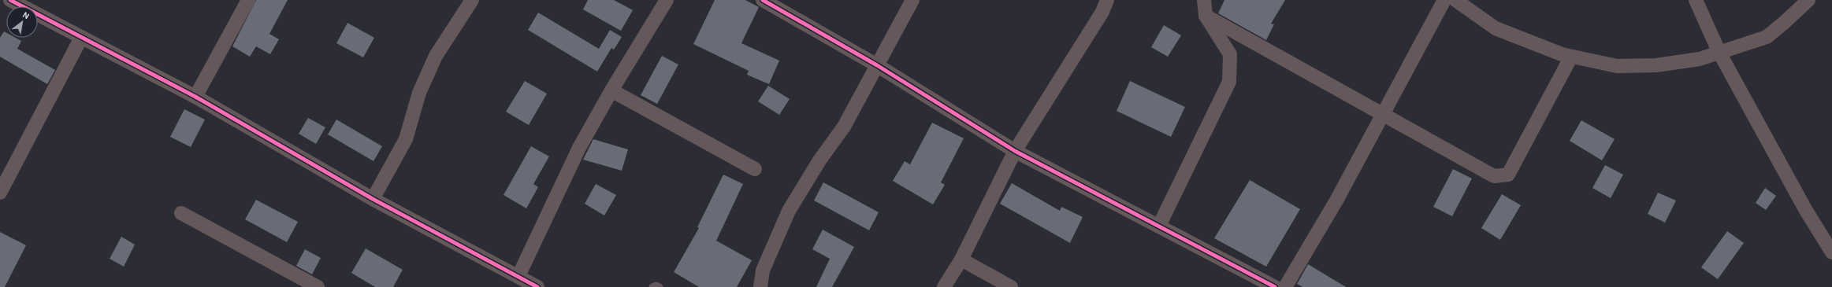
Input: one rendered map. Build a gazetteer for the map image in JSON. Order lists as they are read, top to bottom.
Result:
{
  "north": "top right"
}
